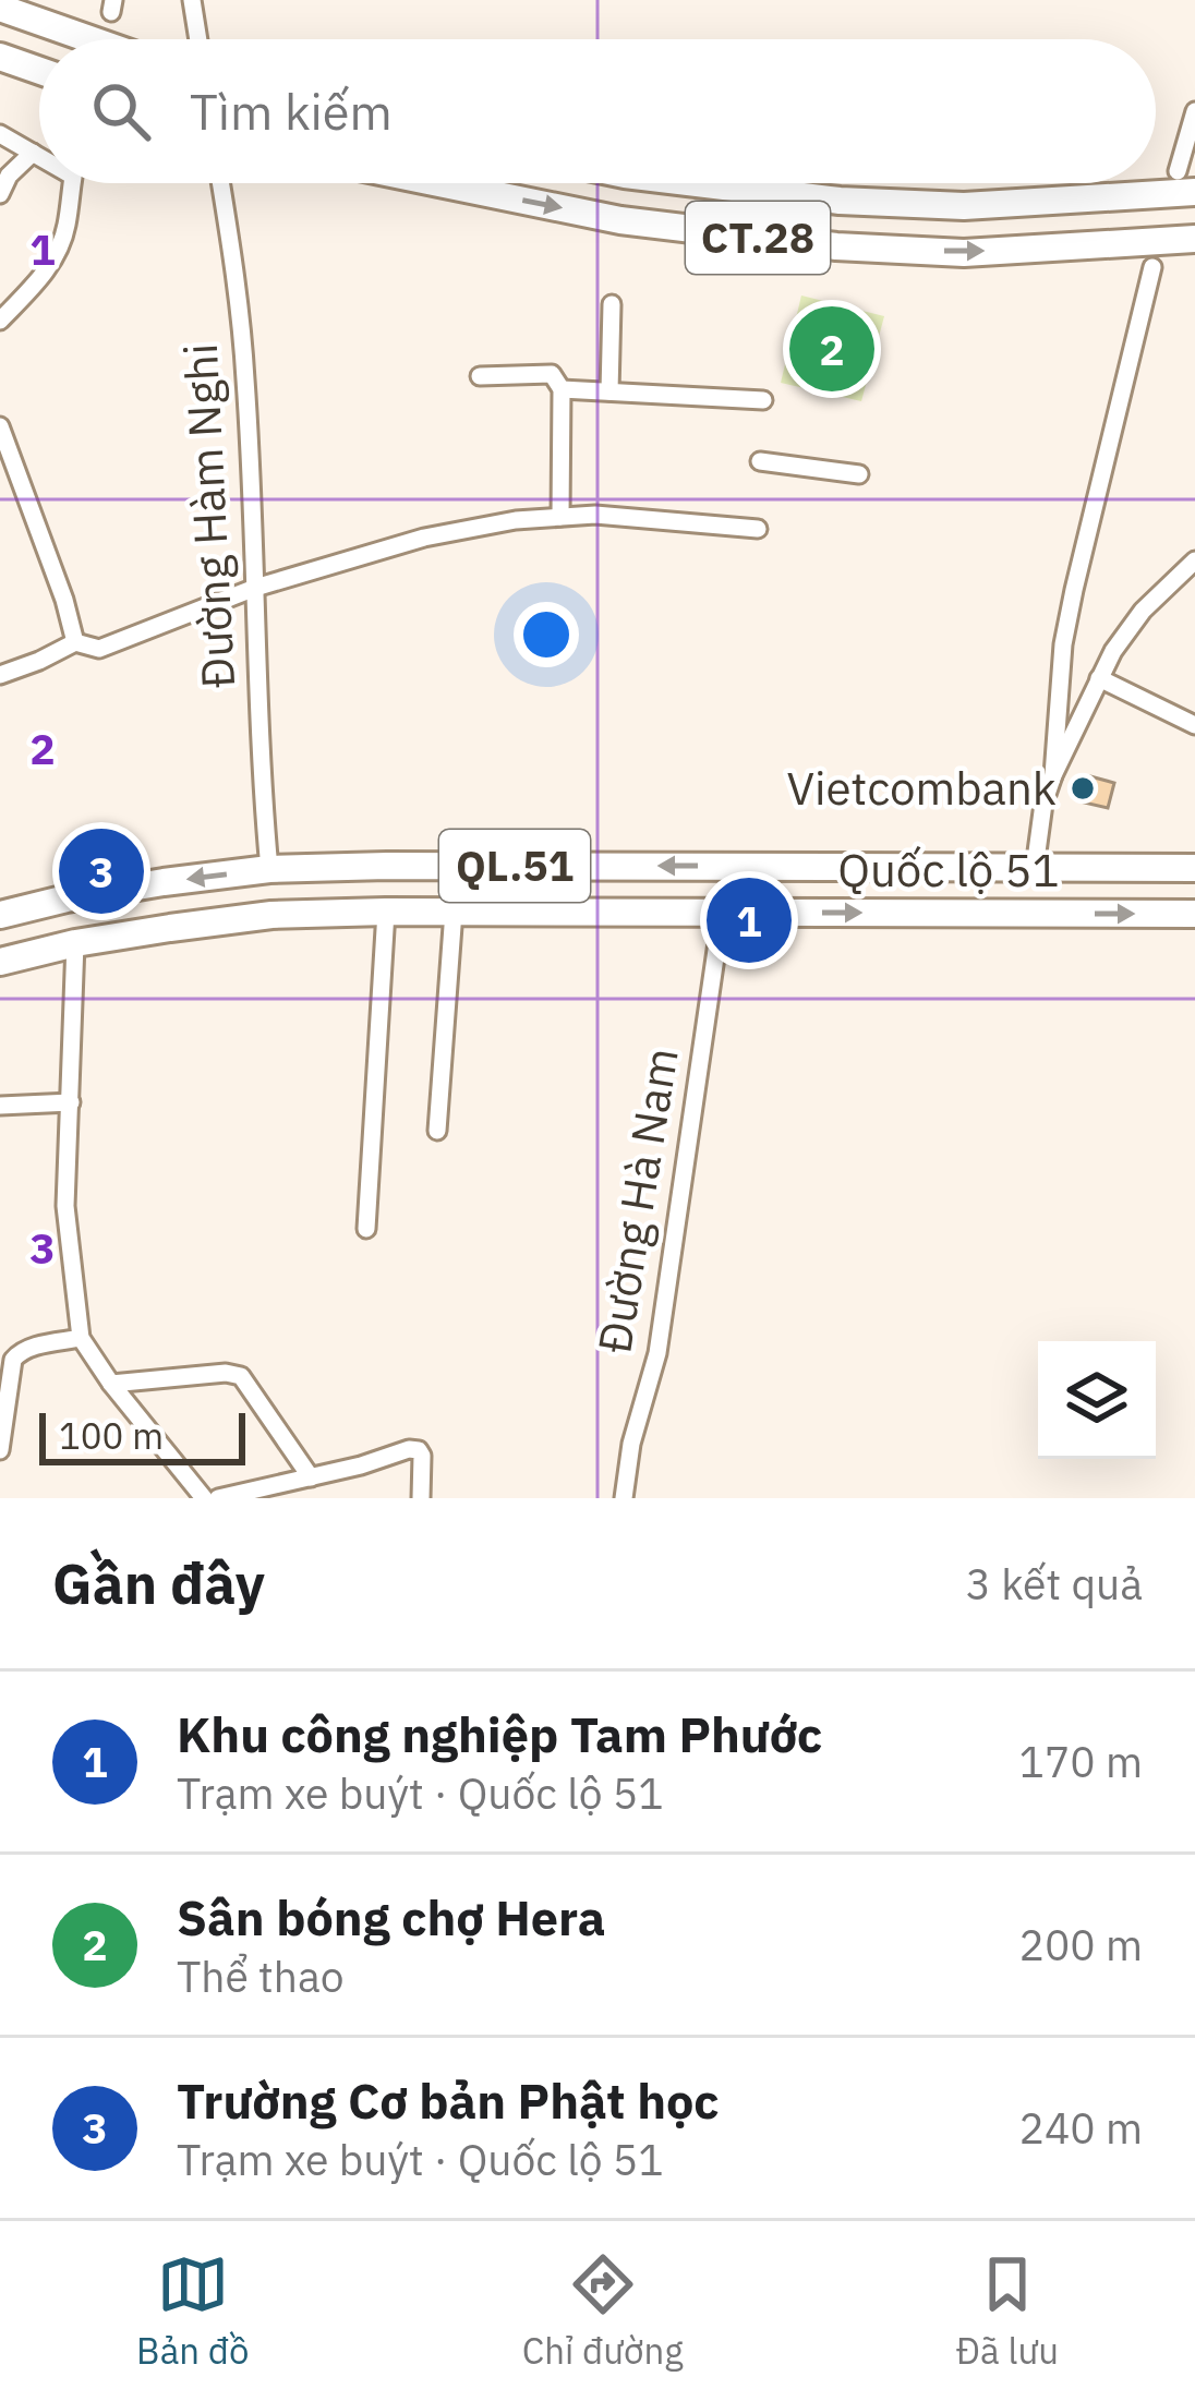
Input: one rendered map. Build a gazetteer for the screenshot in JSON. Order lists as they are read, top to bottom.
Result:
{
  "streets": {
    "highway": ["CT.28", "QL.51", "Quốc lộ 51"],
    "street": ["Đường Hàm Nghi", "Đường Hà Nam"]
  },
  "crossings": [
    ["Đường Hàm Nghi", "Quốc lộ 51"],
    ["Quốc lộ 51", "Đường Hà Nam"]
  ],
  "places": ["Vietcombank"],
  "scale_bar": "100 m",
  "page": {
    "search": "Tìm kiếm",
    "pins": ["2", "3", "1"],
    "scale": "100 m",
    "heading": ["Gần đây", "3 kết quả"],
    "list": [
      {
        "mark": "1",
        "name": "Khu công nghiệp Tam Phước",
        "note": "Trạm xe buýt · Quốc lộ 51",
        "value": "170 m"
      },
      {
        "mark": "2",
        "name": "Sân bóng chợ Hera",
        "note": "Thể thao",
        "value": "200 m"
      },
      {
        "mark": "3",
        "name": "Trường Cơ bản Phật học",
        "note": "Trạm xe buýt · Quốc lộ 51",
        "value": "240 m"
      }
    ],
    "nav": ["Bản đồ", "Chỉ đường", "Đã lưu"]
  },
  "grid": {
    "rows": ["1", "2", "3"]
  }
}
